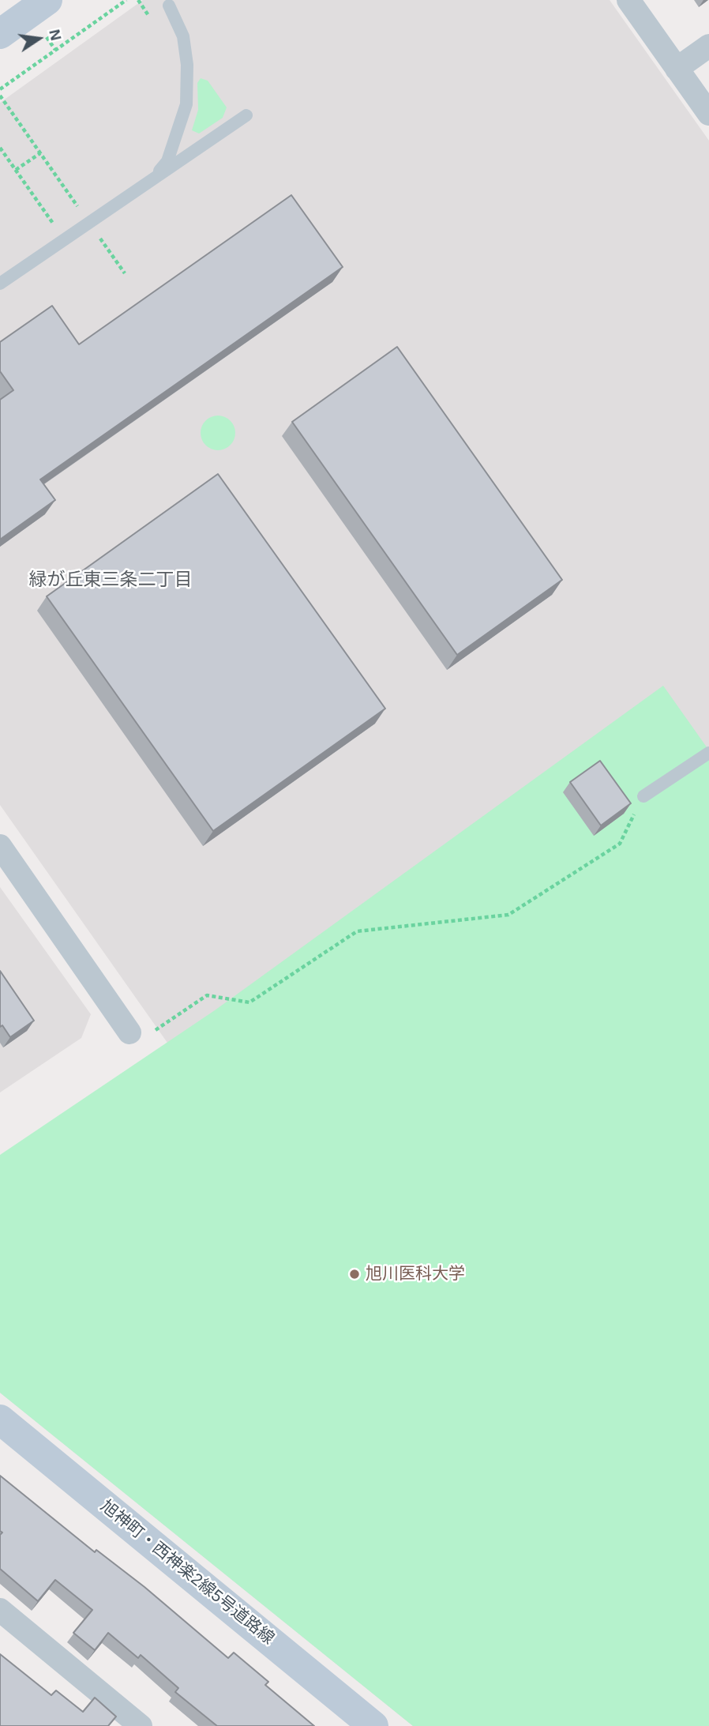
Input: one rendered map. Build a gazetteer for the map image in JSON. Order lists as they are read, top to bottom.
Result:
{
  "streets": {
    "street": ["旭神町・西神楽2線5号道路線"]
  },
  "districts": ["緑が丘東三条二丁目"],
  "places": ["旭川医科大学"],
  "north": "right"
}
